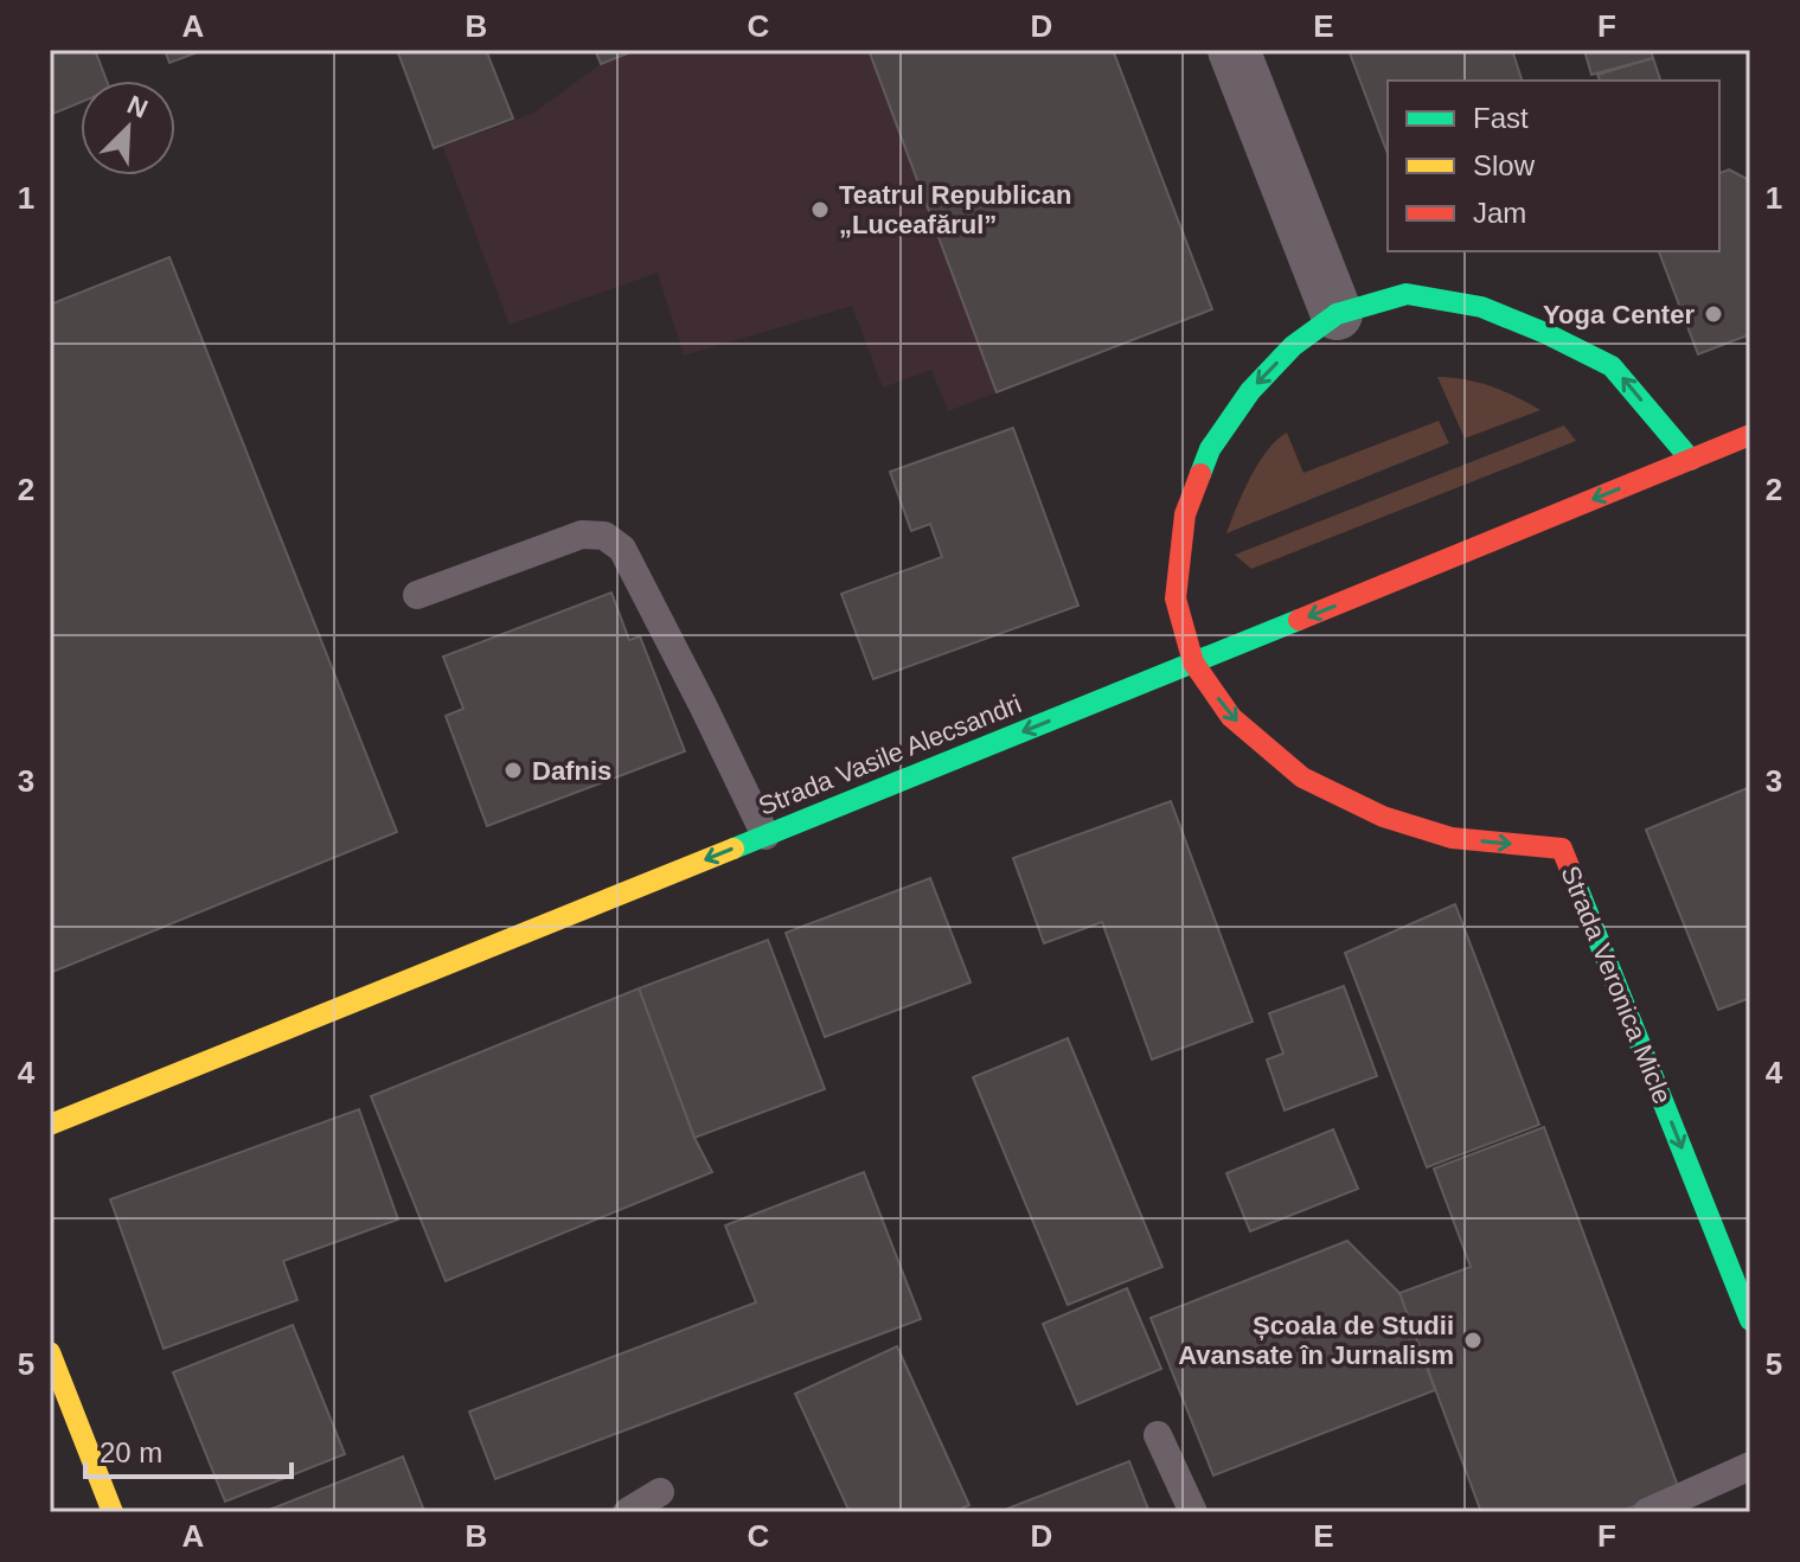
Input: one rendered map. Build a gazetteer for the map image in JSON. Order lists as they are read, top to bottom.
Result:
{
  "streets": {
    "street": ["Strada Vasile Alecsandri", "Strada Veronica Micle"]
  },
  "crossings": [
    ["Strada Vasile Alecsandri", "Strada Veronica Micle"]
  ],
  "one_way": ["Strada Vasile Alecsandri"],
  "places": [
    "Teatrul Republican „Luceafărul”",
    "Yoga Center",
    "Dafnis",
    "Școala de Studii Avansate în Jurnalism"
  ],
  "legend": ["Fast", "Slow", "Jam"],
  "scale_bar": "20 m",
  "north": "top right",
  "grid": {
    "columns": [
      "A",
      "B",
      "C",
      "D",
      "E",
      "F"
    ],
    "rows": [
      "1",
      "2",
      "3",
      "4",
      "5"
    ]
  }
}
